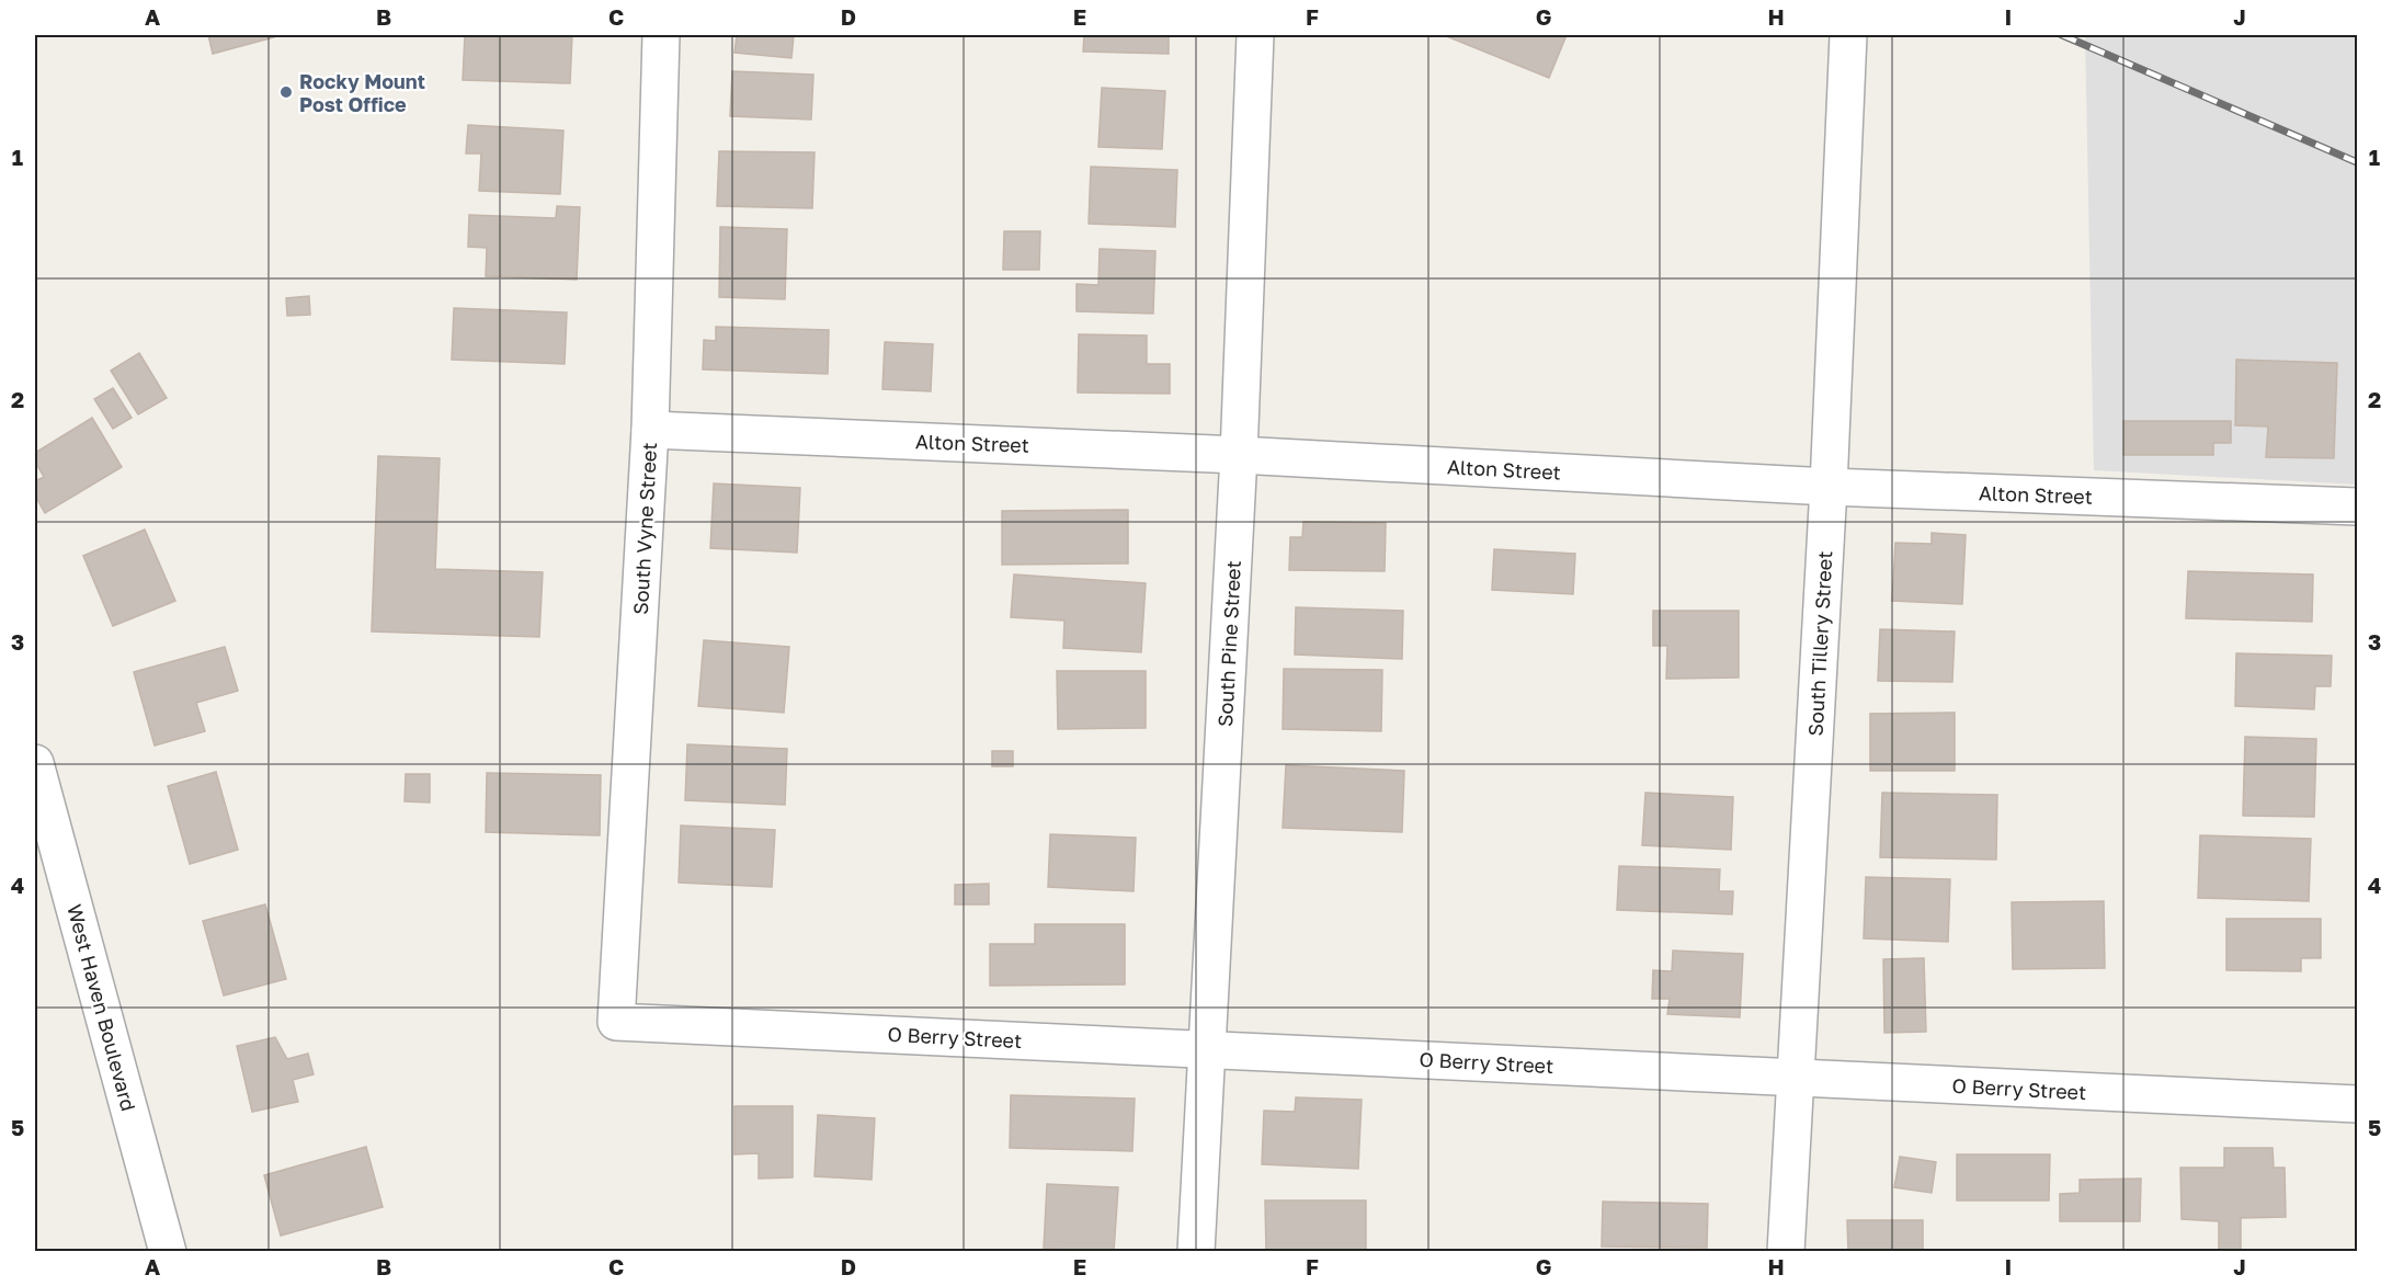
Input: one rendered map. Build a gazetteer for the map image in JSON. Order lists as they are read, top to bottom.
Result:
{
  "streets": {
    "street": [
      "Alton Street",
      "South Vyne Street",
      "South Pine Street",
      "South Tillery Street",
      "West Haven Boulevard",
      "O Berry Street"
    ]
  },
  "crossings": [
    ["Alton Street", "South Vyne Street"],
    ["Alton Street", "South Pine Street"],
    ["Alton Street", "South Tillery Street"],
    ["South Vyne Street", "O Berry Street"],
    ["South Pine Street", "O Berry Street"],
    ["South Tillery Street", "O Berry Street"]
  ],
  "places": ["Rocky Mount Post Office"],
  "grid": {
    "columns": [
      "A",
      "B",
      "C",
      "D",
      "E",
      "F",
      "G",
      "H",
      "I",
      "J"
    ],
    "rows": [
      "1",
      "2",
      "3",
      "4",
      "5"
    ]
  }
}
